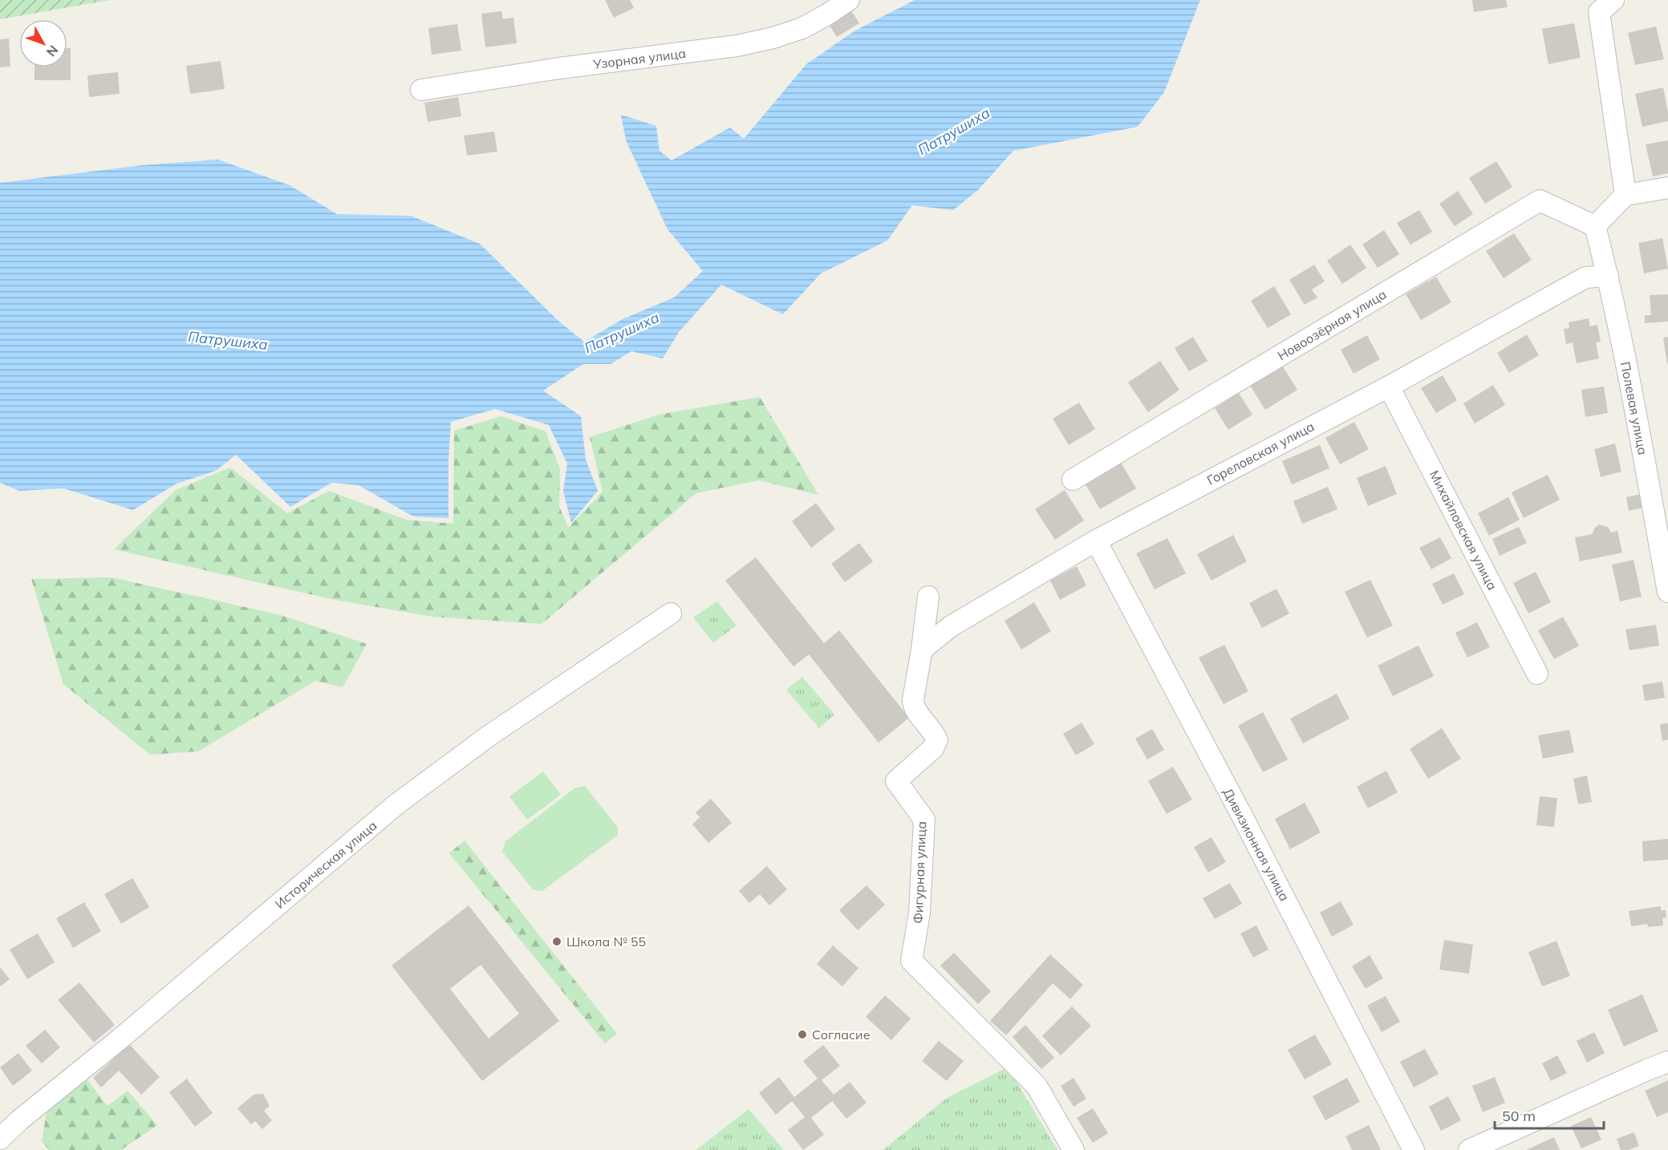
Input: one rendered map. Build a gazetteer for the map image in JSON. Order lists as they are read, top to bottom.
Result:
{
  "streets": {
    "street": [
      "Узорная улица",
      "Новоозёрная улица",
      "Полевая улица",
      "Гореловская улица",
      "Михайловская улица",
      "Дивизионная улица",
      "Историческая улица",
      "Фигурная улица"
    ]
  },
  "crossings": [
    ["Новоозёрная улица", "Полевая улица"],
    ["Полевая улица", "Гореловская улица"],
    ["Гореловская улица", "Михайловская улица"],
    ["Гореловская улица", "Дивизионная улица"],
    ["Гореловская улица", "Фигурная улица"]
  ],
  "water": ["Патрушиха"],
  "places": ["Школа № 55", "Согласие"],
  "scale_bar": "50 m",
  "north": "bottom right"
}
